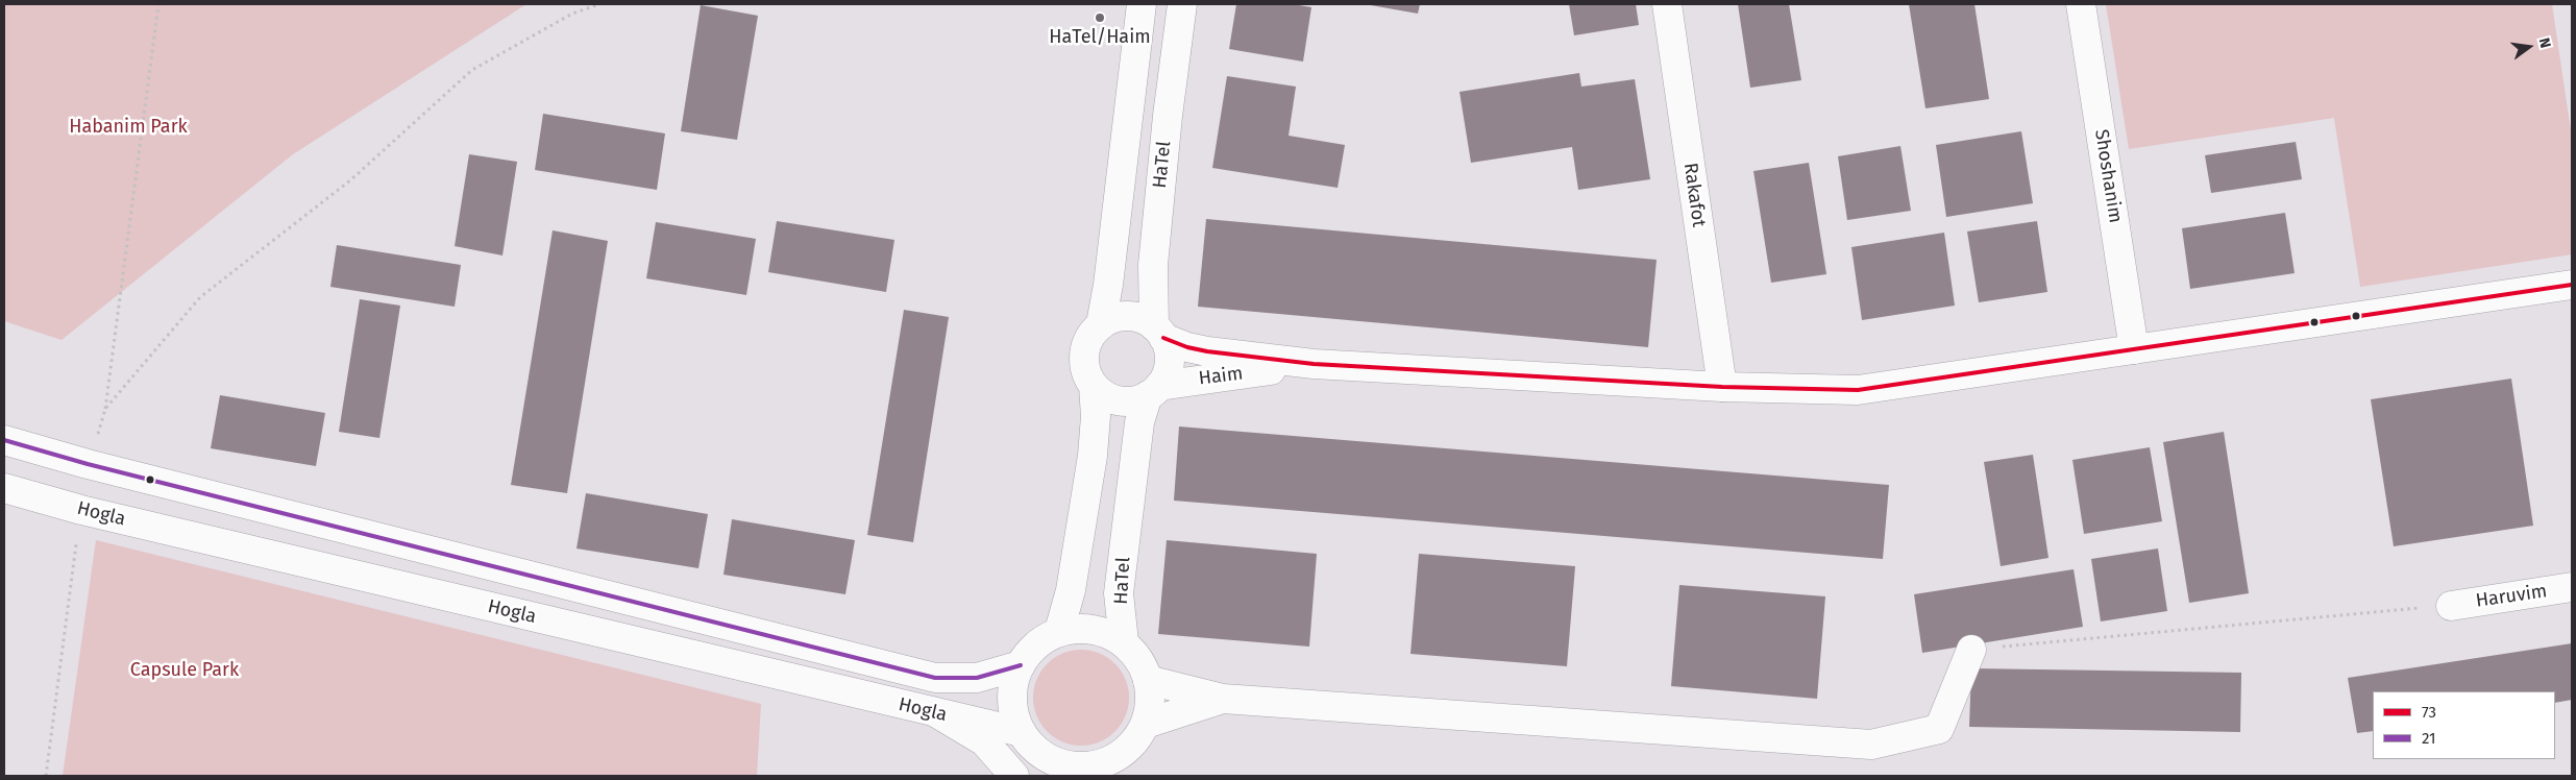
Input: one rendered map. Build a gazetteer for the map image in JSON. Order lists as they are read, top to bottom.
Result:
{
  "streets": {
    "street": [
      "HaTel",
      "Shoshanim",
      "Rakafot",
      "Haim",
      "Hogla",
      "Haruvim"
    ]
  },
  "crossings": [
    ["HaTel", "Haim"],
    ["HaTel", "Hogla"],
    ["Shoshanim", "Haim"],
    ["Rakafot", "Haim"]
  ],
  "parks": ["Habanim Park", "Capsule Park"],
  "places": ["HaTel/Haim"],
  "lines": ["transit line 73", "transit line 21"],
  "legend": ["73", "21"],
  "north": "right"
}
